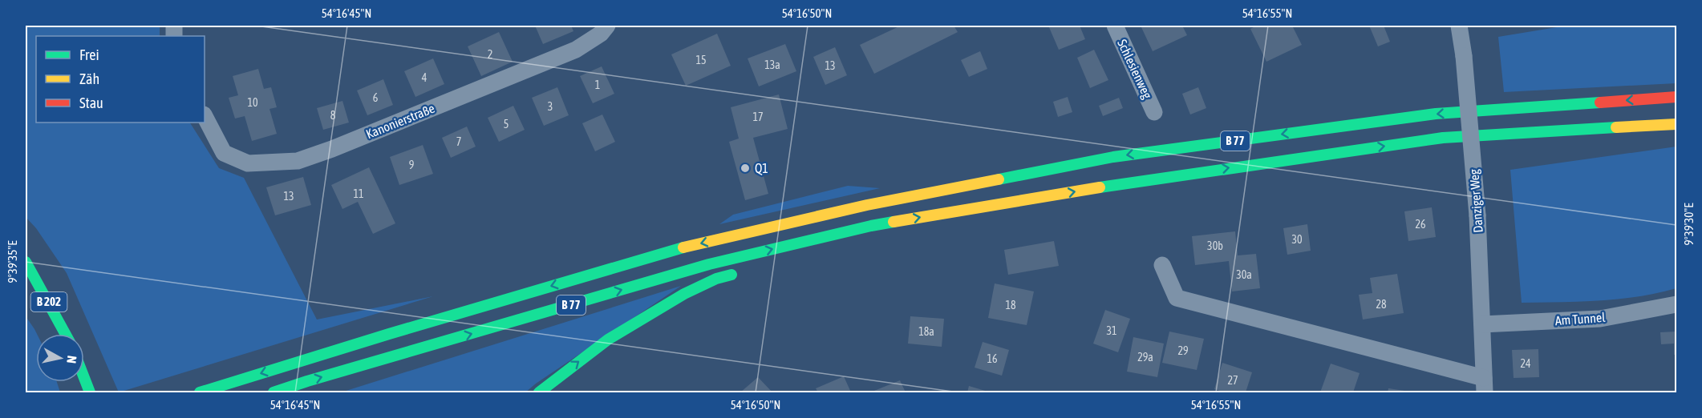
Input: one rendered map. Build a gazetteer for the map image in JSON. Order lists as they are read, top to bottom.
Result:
{
  "streets": {
    "main road": ["B 77", "B 202"],
    "street": [
      "Schlesienweg",
      "Kanonierstraße",
      "Danziger Weg",
      "Am Tunnel"
    ]
  },
  "crossings": [
    ["Danziger Weg", "Am Tunnel"]
  ],
  "places": ["Q1"],
  "house_numbers": [
    "2",
    "15",
    "13a",
    "13",
    "4",
    "1",
    "6",
    "10",
    "3",
    "8",
    "17",
    "5",
    "7",
    "9",
    "11",
    "13",
    "26",
    "30",
    "30b",
    "30a",
    "28",
    "18",
    "31",
    "18a",
    "29",
    "29a",
    "16",
    "24",
    "27"
  ],
  "legend": ["Frei", "Zäh", "Stau"],
  "north": "right",
  "coordinates": [
    "54°16'45\"N",
    "54°16'50\"N",
    "54°16'55\"N",
    "9°39'30\"E",
    "9°39'35\"E"
  ]
}
